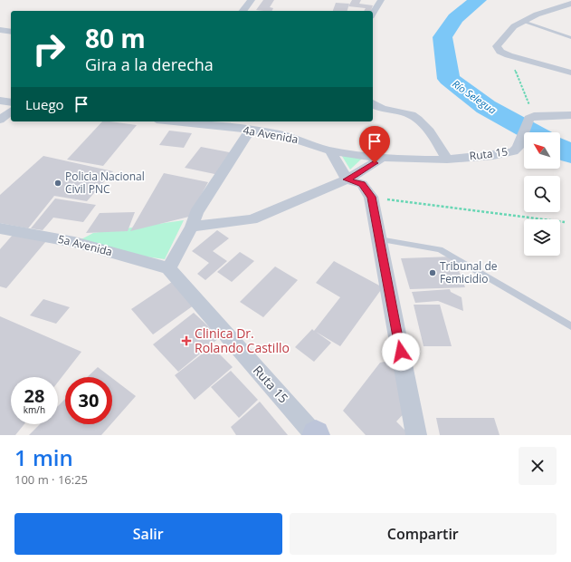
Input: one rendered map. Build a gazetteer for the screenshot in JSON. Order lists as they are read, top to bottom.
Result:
{
  "streets": {
    "street": ["4a Avenida", "Ruta 15", "5a Avenida"]
  },
  "crossings": [
    ["4a Avenida", "Ruta 15"],
    ["Ruta 15", "5a Avenida"]
  ],
  "water": ["Río Selegua"],
  "places": {
    "other": ["Policia Nacional Civil PNC", "Tribunal de Femicidio"],
    "health": ["Clinica Dr. Rolando Castillo"]
  },
  "north": "top left",
  "page": {
    "turn": ["80 m", "Gira a la derecha"],
    "then": "Luego",
    "speed": "28 km/h",
    "limit": "30",
    "heading": ["1 min", "100 m · 16:25"],
    "buttons": ["Salir", "Compartir"]
  }
}
